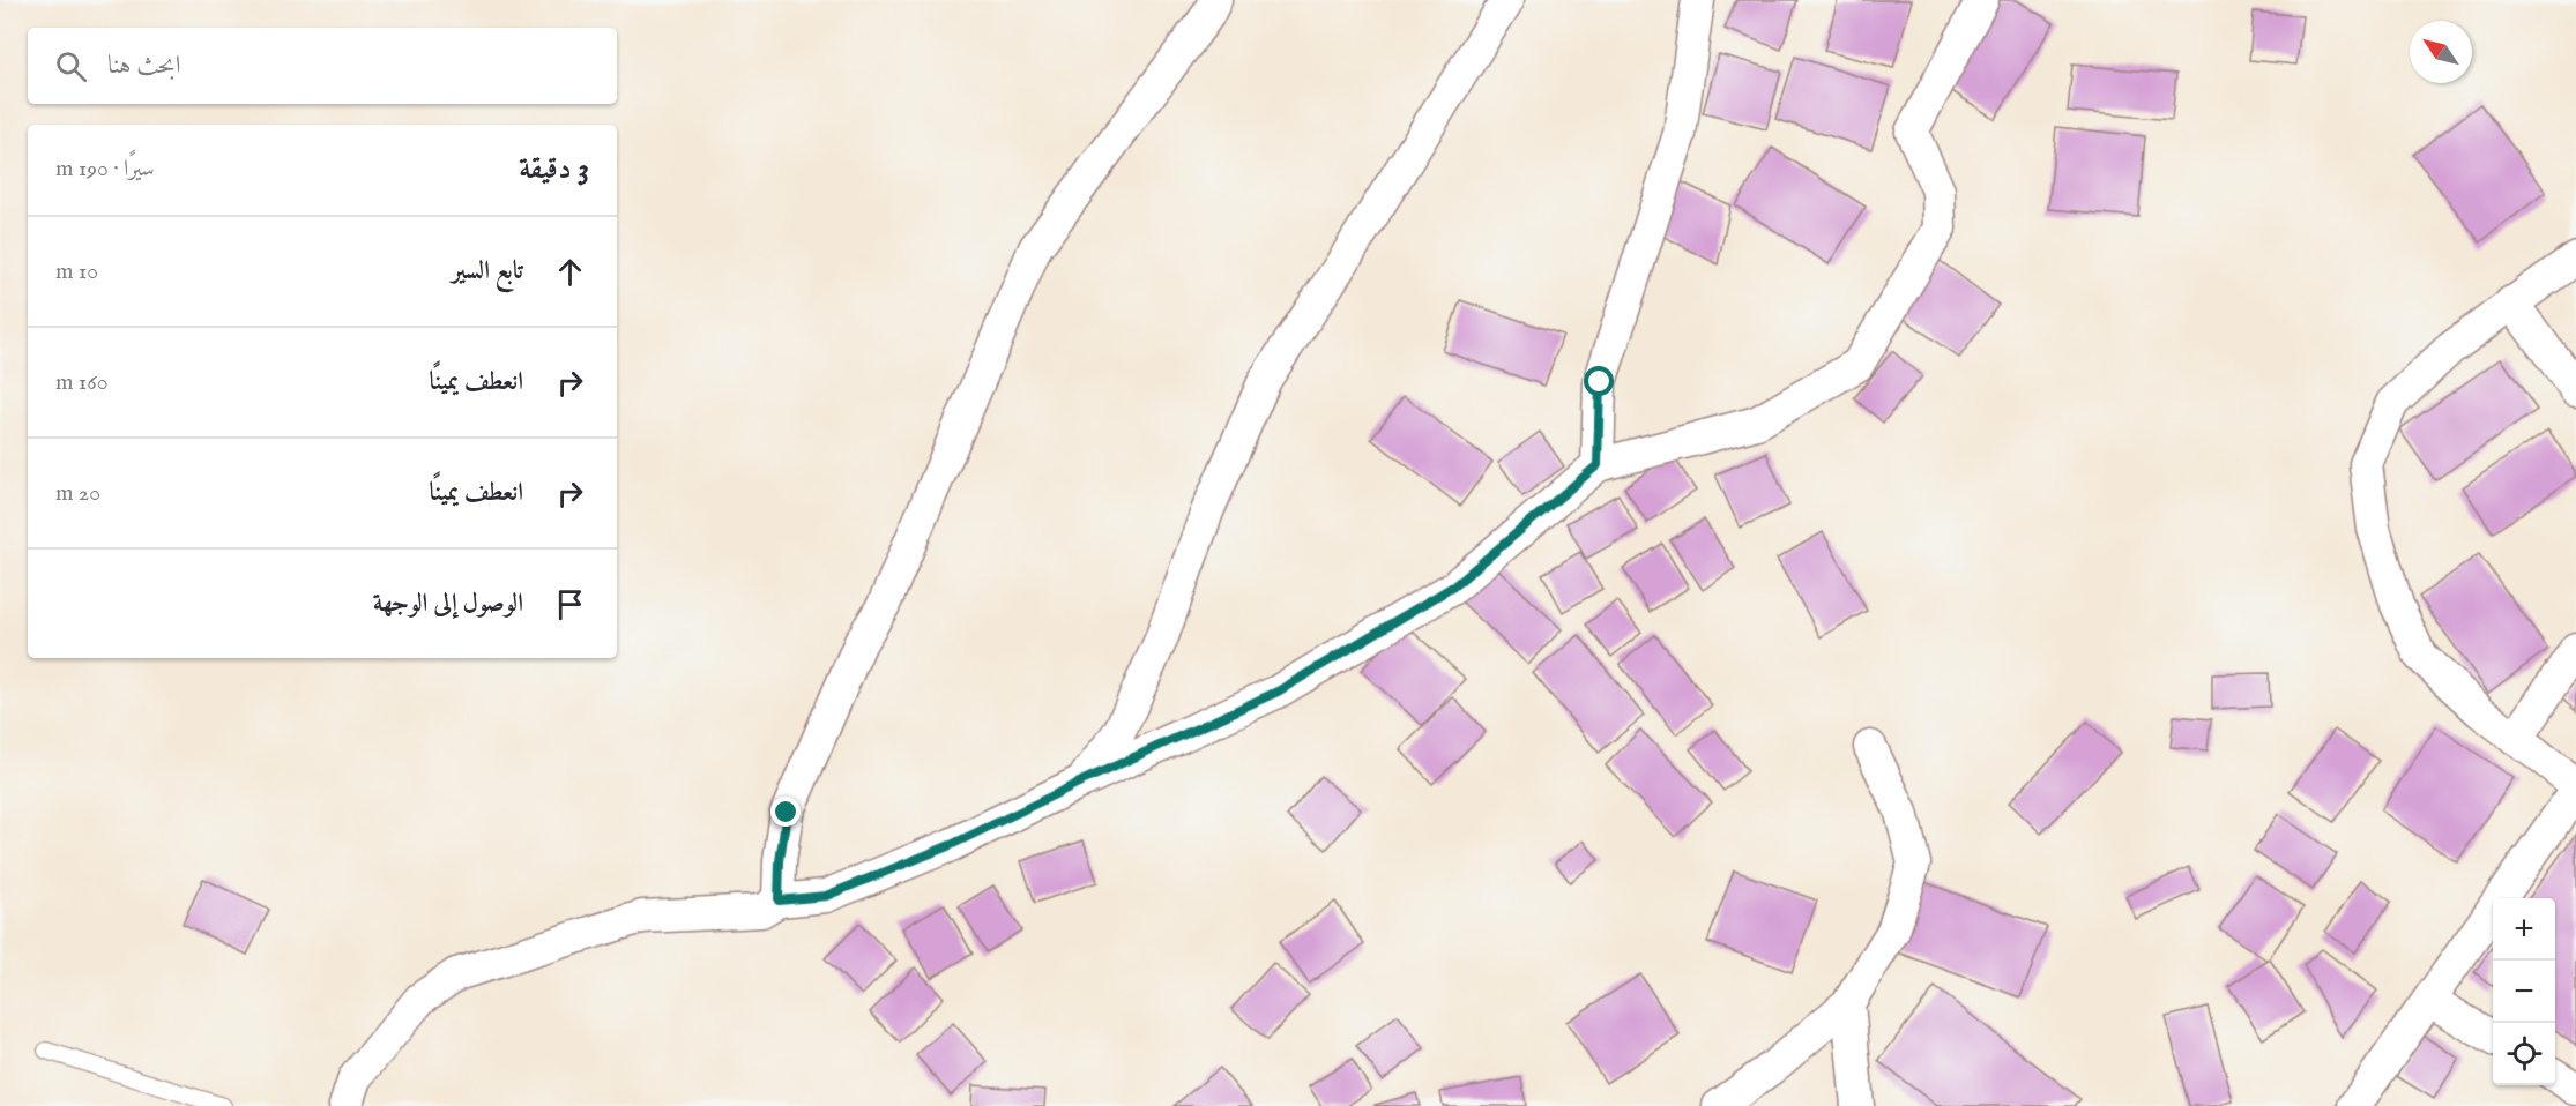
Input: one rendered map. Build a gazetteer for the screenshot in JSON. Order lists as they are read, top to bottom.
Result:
{
  "north": "top left",
  "page": {
    "search": "ابحث هنا",
    "heading": ["3 دقيقة", "سيرًا · 190 m"],
    "list": [
      ["تابع السير", "10 m"],
      ["انعطف يمينًا", "160 m"],
      ["انعطف يمينًا", "20 m"],
      "الوصول إلى الوجهة"
    ],
    "map_buttons": ["+", "−"]
  }
}
